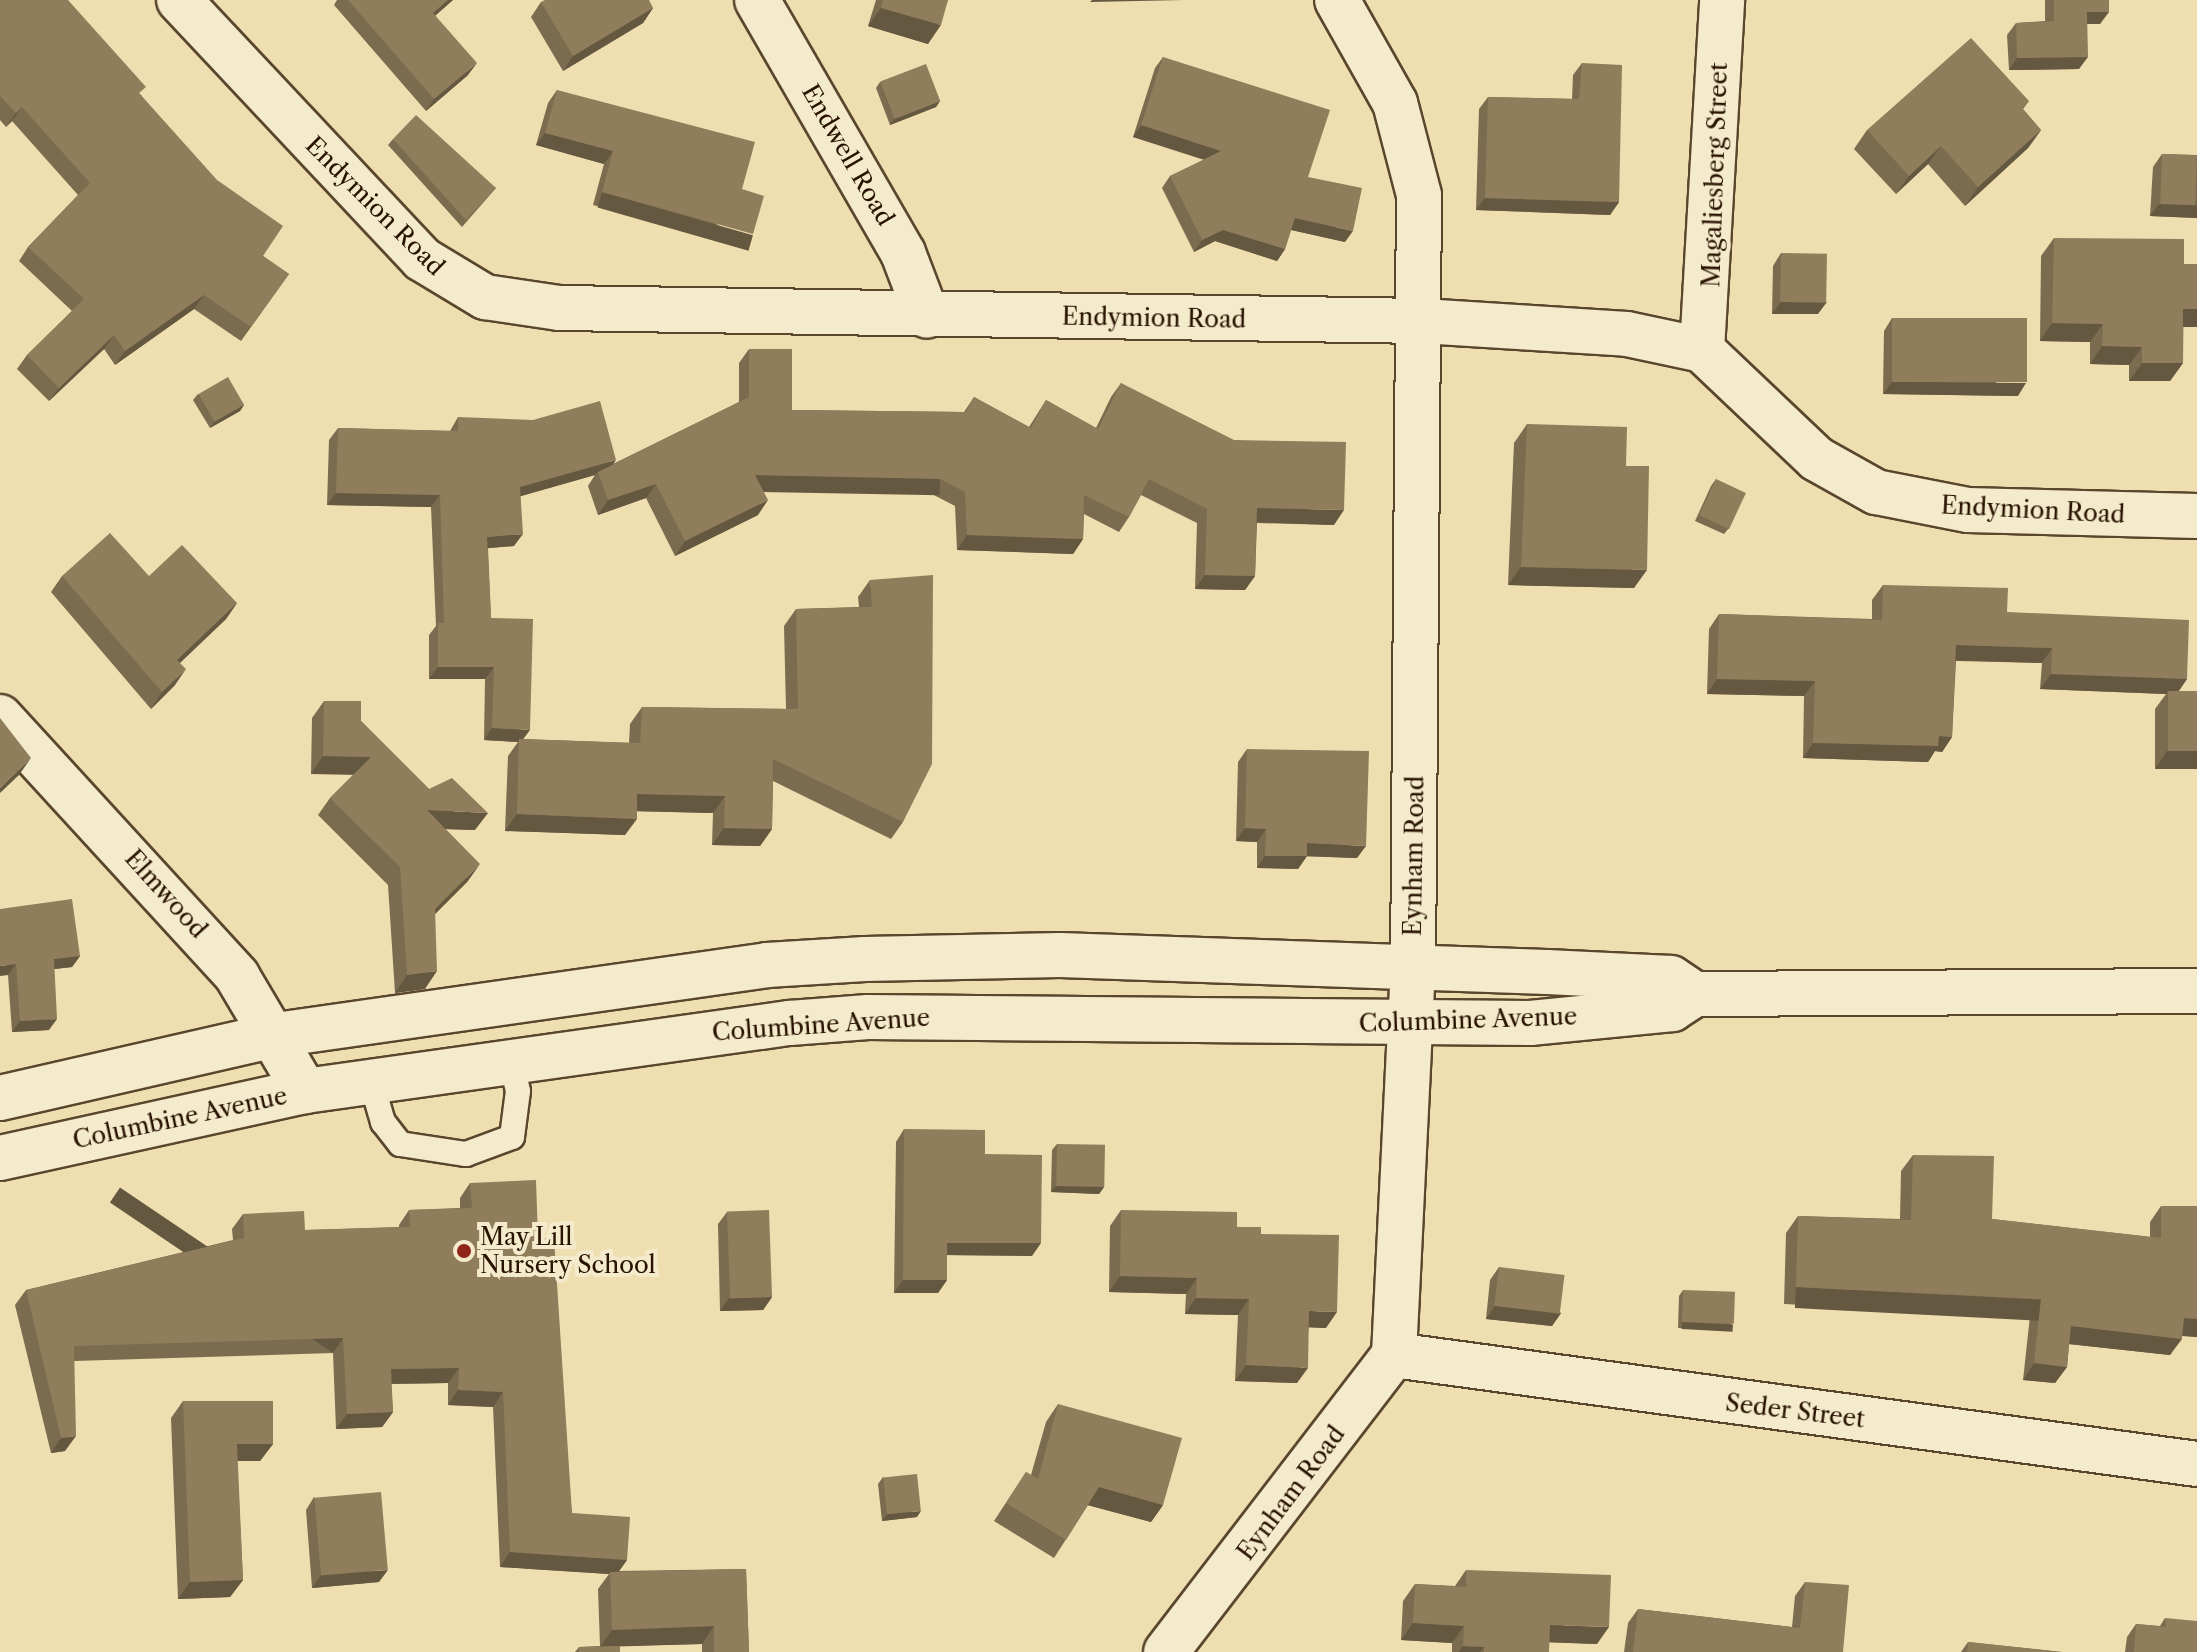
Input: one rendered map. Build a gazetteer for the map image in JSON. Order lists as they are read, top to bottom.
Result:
{
  "streets": {
    "street": [
      "Endwell Road",
      "Magaliesberg Street",
      "Endymion Road",
      "Eynham Road",
      "Elmwood",
      "Columbine Avenue",
      "Seder Street"
    ]
  },
  "crossings": [
    ["Endwell Road", "Endymion Road"],
    ["Magaliesberg Street", "Endymion Road"],
    ["Endymion Road", "Eynham Road"],
    ["Eynham Road", "Columbine Avenue"],
    ["Eynham Road", "Seder Street"],
    ["Elmwood", "Columbine Avenue"]
  ],
  "places": ["May Lill Nursery School"]
}
